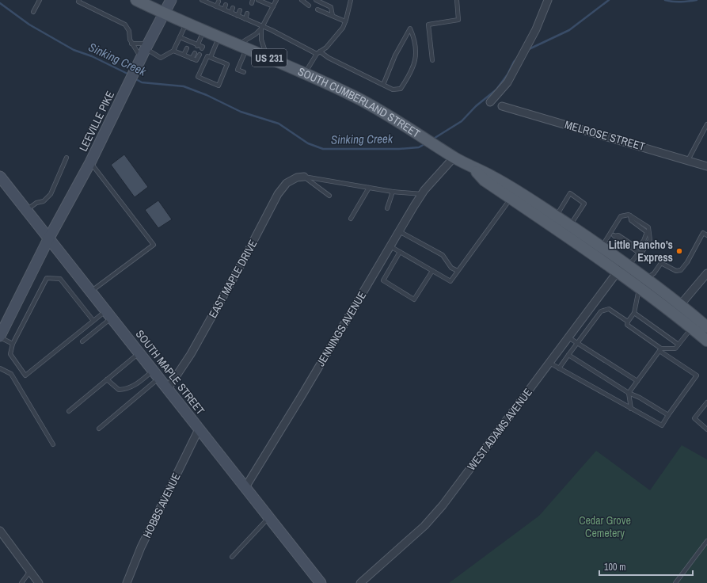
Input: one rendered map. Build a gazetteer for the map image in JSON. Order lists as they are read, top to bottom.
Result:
{
  "streets": {
    "main road": ["US 231", "SOUTH CUMBERLAND STREET"],
    "street": [
      "LEEVILLE PIKE",
      "MELROSE STREET",
      "EAST MAPLE DRIVE",
      "JENNINGS AVENUE",
      "SOUTH MAPLE STREET",
      "WEST ADAMS AVENUE",
      "HOBBS AVENUE"
    ]
  },
  "crossings": [
    ["SOUTH CUMBERLAND STREET", "LEEVILLE PIKE"],
    ["SOUTH CUMBERLAND STREET", "JENNINGS AVENUE"],
    ["SOUTH CUMBERLAND STREET", "WEST ADAMS AVENUE"],
    ["LEEVILLE PIKE", "SOUTH MAPLE STREET"],
    ["EAST MAPLE DRIVE", "SOUTH MAPLE STREET"],
    ["JENNINGS AVENUE", "SOUTH MAPLE STREET"],
    ["SOUTH MAPLE STREET", "HOBBS AVENUE"]
  ],
  "water": ["Sinking Creek"],
  "parks": ["Cedar Grove Cemetery"],
  "places": ["Little Pancho's Express"],
  "scale_bar": "100 m"
}
